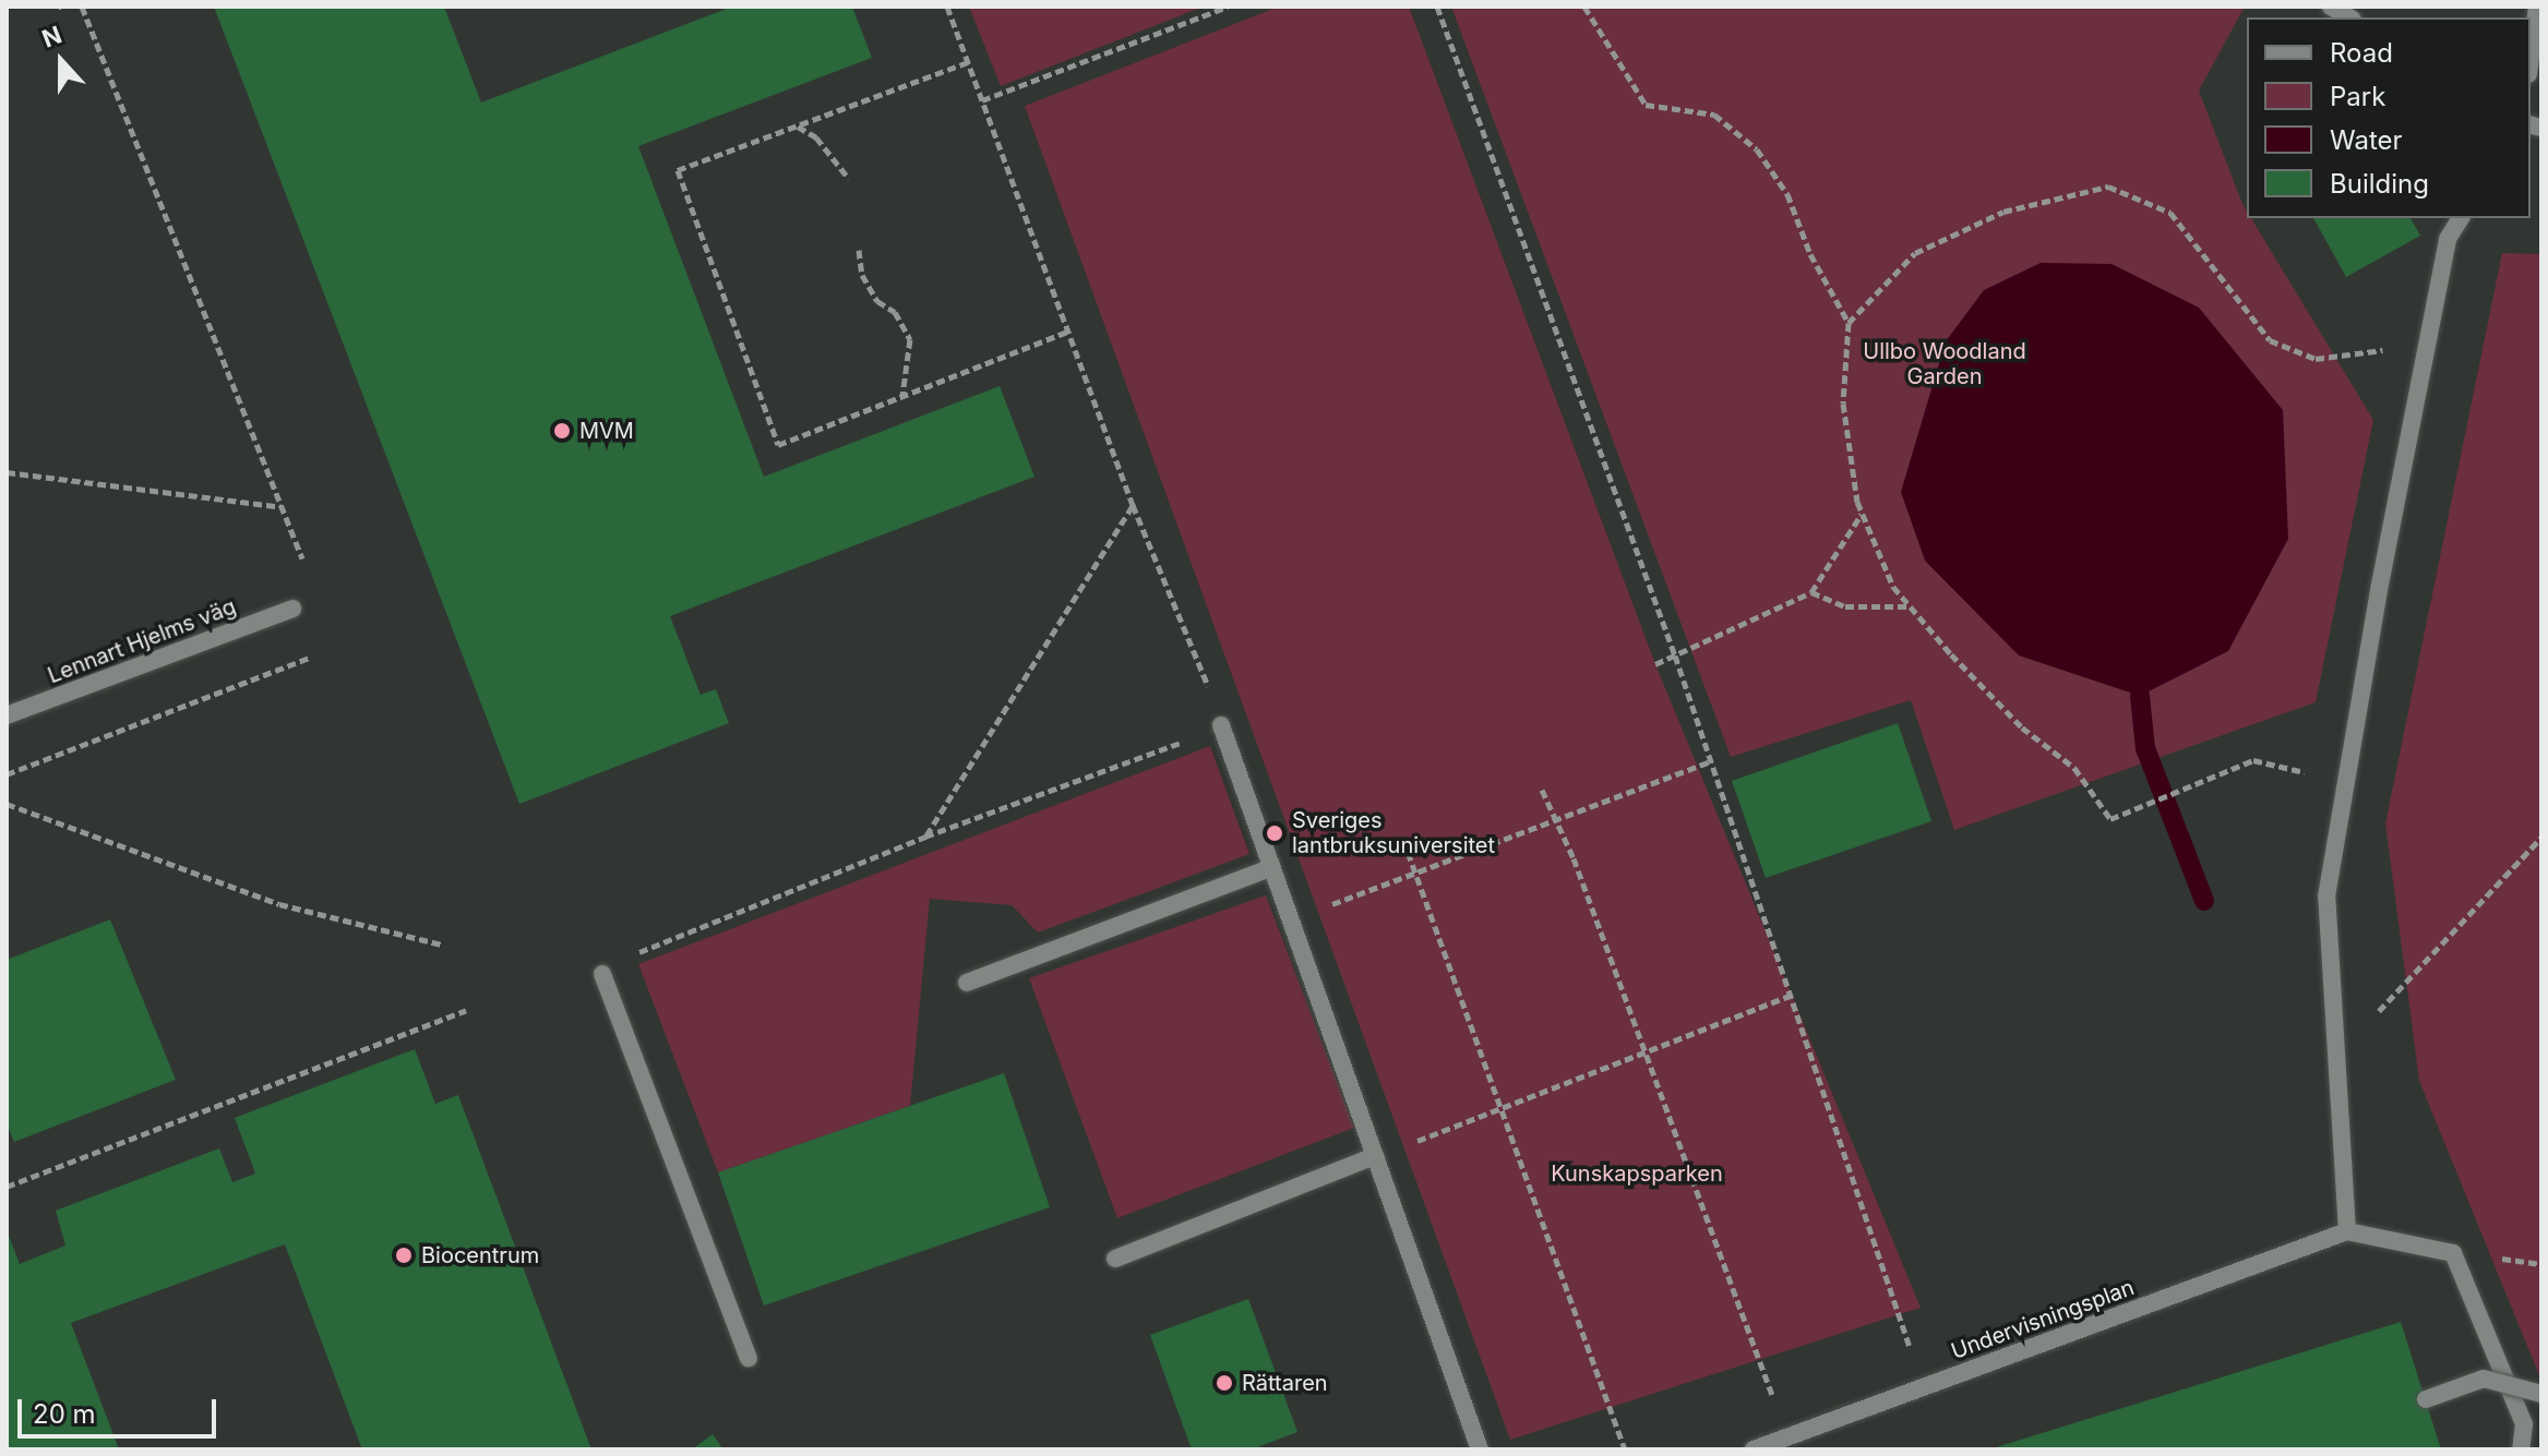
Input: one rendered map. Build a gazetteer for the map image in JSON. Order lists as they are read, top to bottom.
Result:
{
  "streets": {
    "street": ["Lennart Hjelms väg", "Undervisningsplan"]
  },
  "parks": ["Ullbo Woodland Garden", "Kunskapsparken"],
  "places": [
    "MVM",
    "Sveriges lantbruksuniversitet",
    "Biocentrum",
    "Rättaren"
  ],
  "legend": [
    "Road",
    "Park",
    "Water",
    "Building"
  ],
  "scale_bar": "20 m",
  "north": "top"
}
